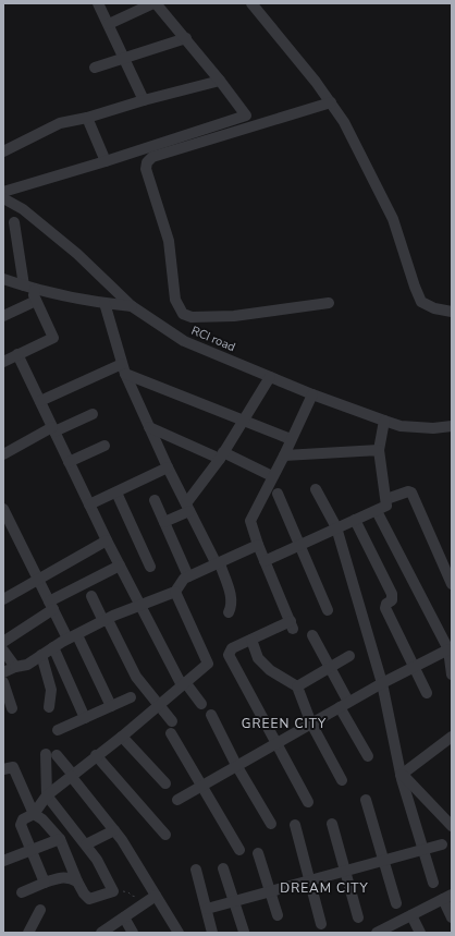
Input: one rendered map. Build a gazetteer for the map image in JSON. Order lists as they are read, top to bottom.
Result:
{
  "streets": {
    "street": ["RCI road"]
  },
  "districts": ["GREEN CITY", "DREAM CITY"]
}
